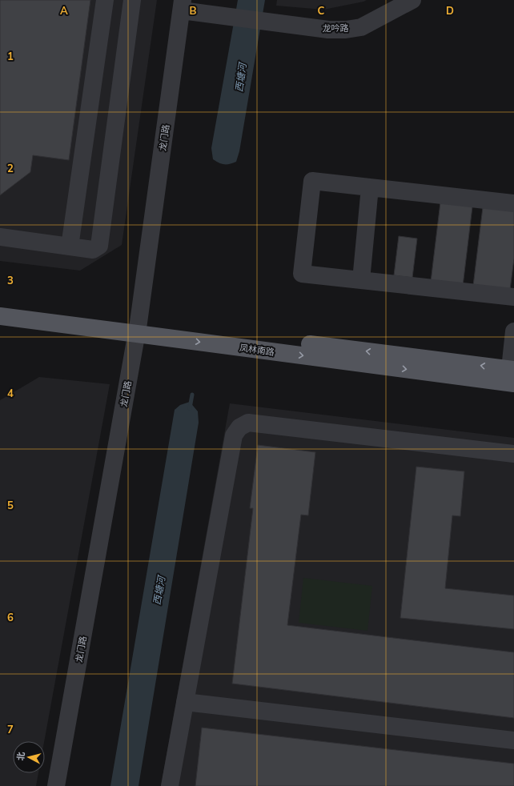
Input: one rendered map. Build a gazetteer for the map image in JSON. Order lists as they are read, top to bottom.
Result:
{
  "streets": {
    "main road": ["凤林南路"],
    "street": ["龙吟路", "龙门路"]
  },
  "crossings": [
    ["龙吟路", "龙门路"],
    ["龙门路", "凤林南路"]
  ],
  "water": ["西塘河"],
  "north": "left",
  "grid": {
    "columns": [
      "A",
      "B",
      "C",
      "D"
    ],
    "rows": [
      "1",
      "2",
      "3",
      "4",
      "5",
      "6",
      "7"
    ]
  }
}
